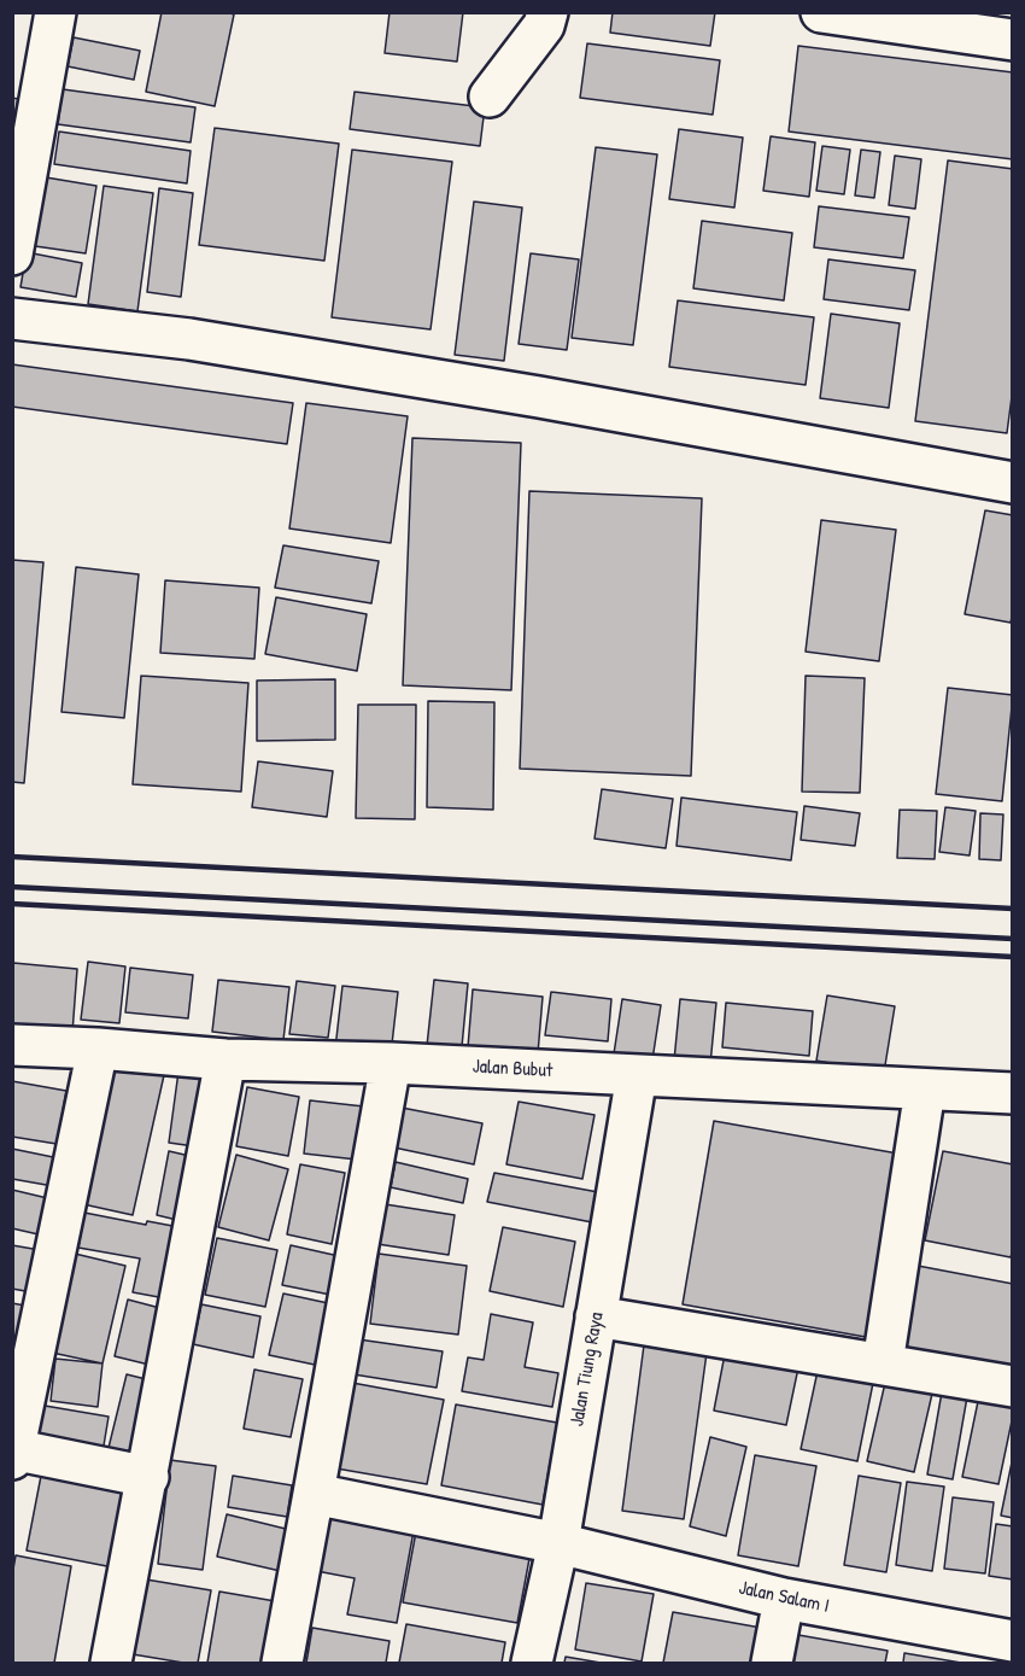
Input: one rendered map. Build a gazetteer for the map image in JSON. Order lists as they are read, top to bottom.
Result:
{
  "streets": {
    "street": ["Jalan Bubut", "Jalan Tiung Raya", "Jalan Salam I"]
  },
  "crossings": [
    ["Jalan Bubut", "Jalan Tiung Raya"],
    ["Jalan Tiung Raya", "Jalan Salam I"]
  ]
}
